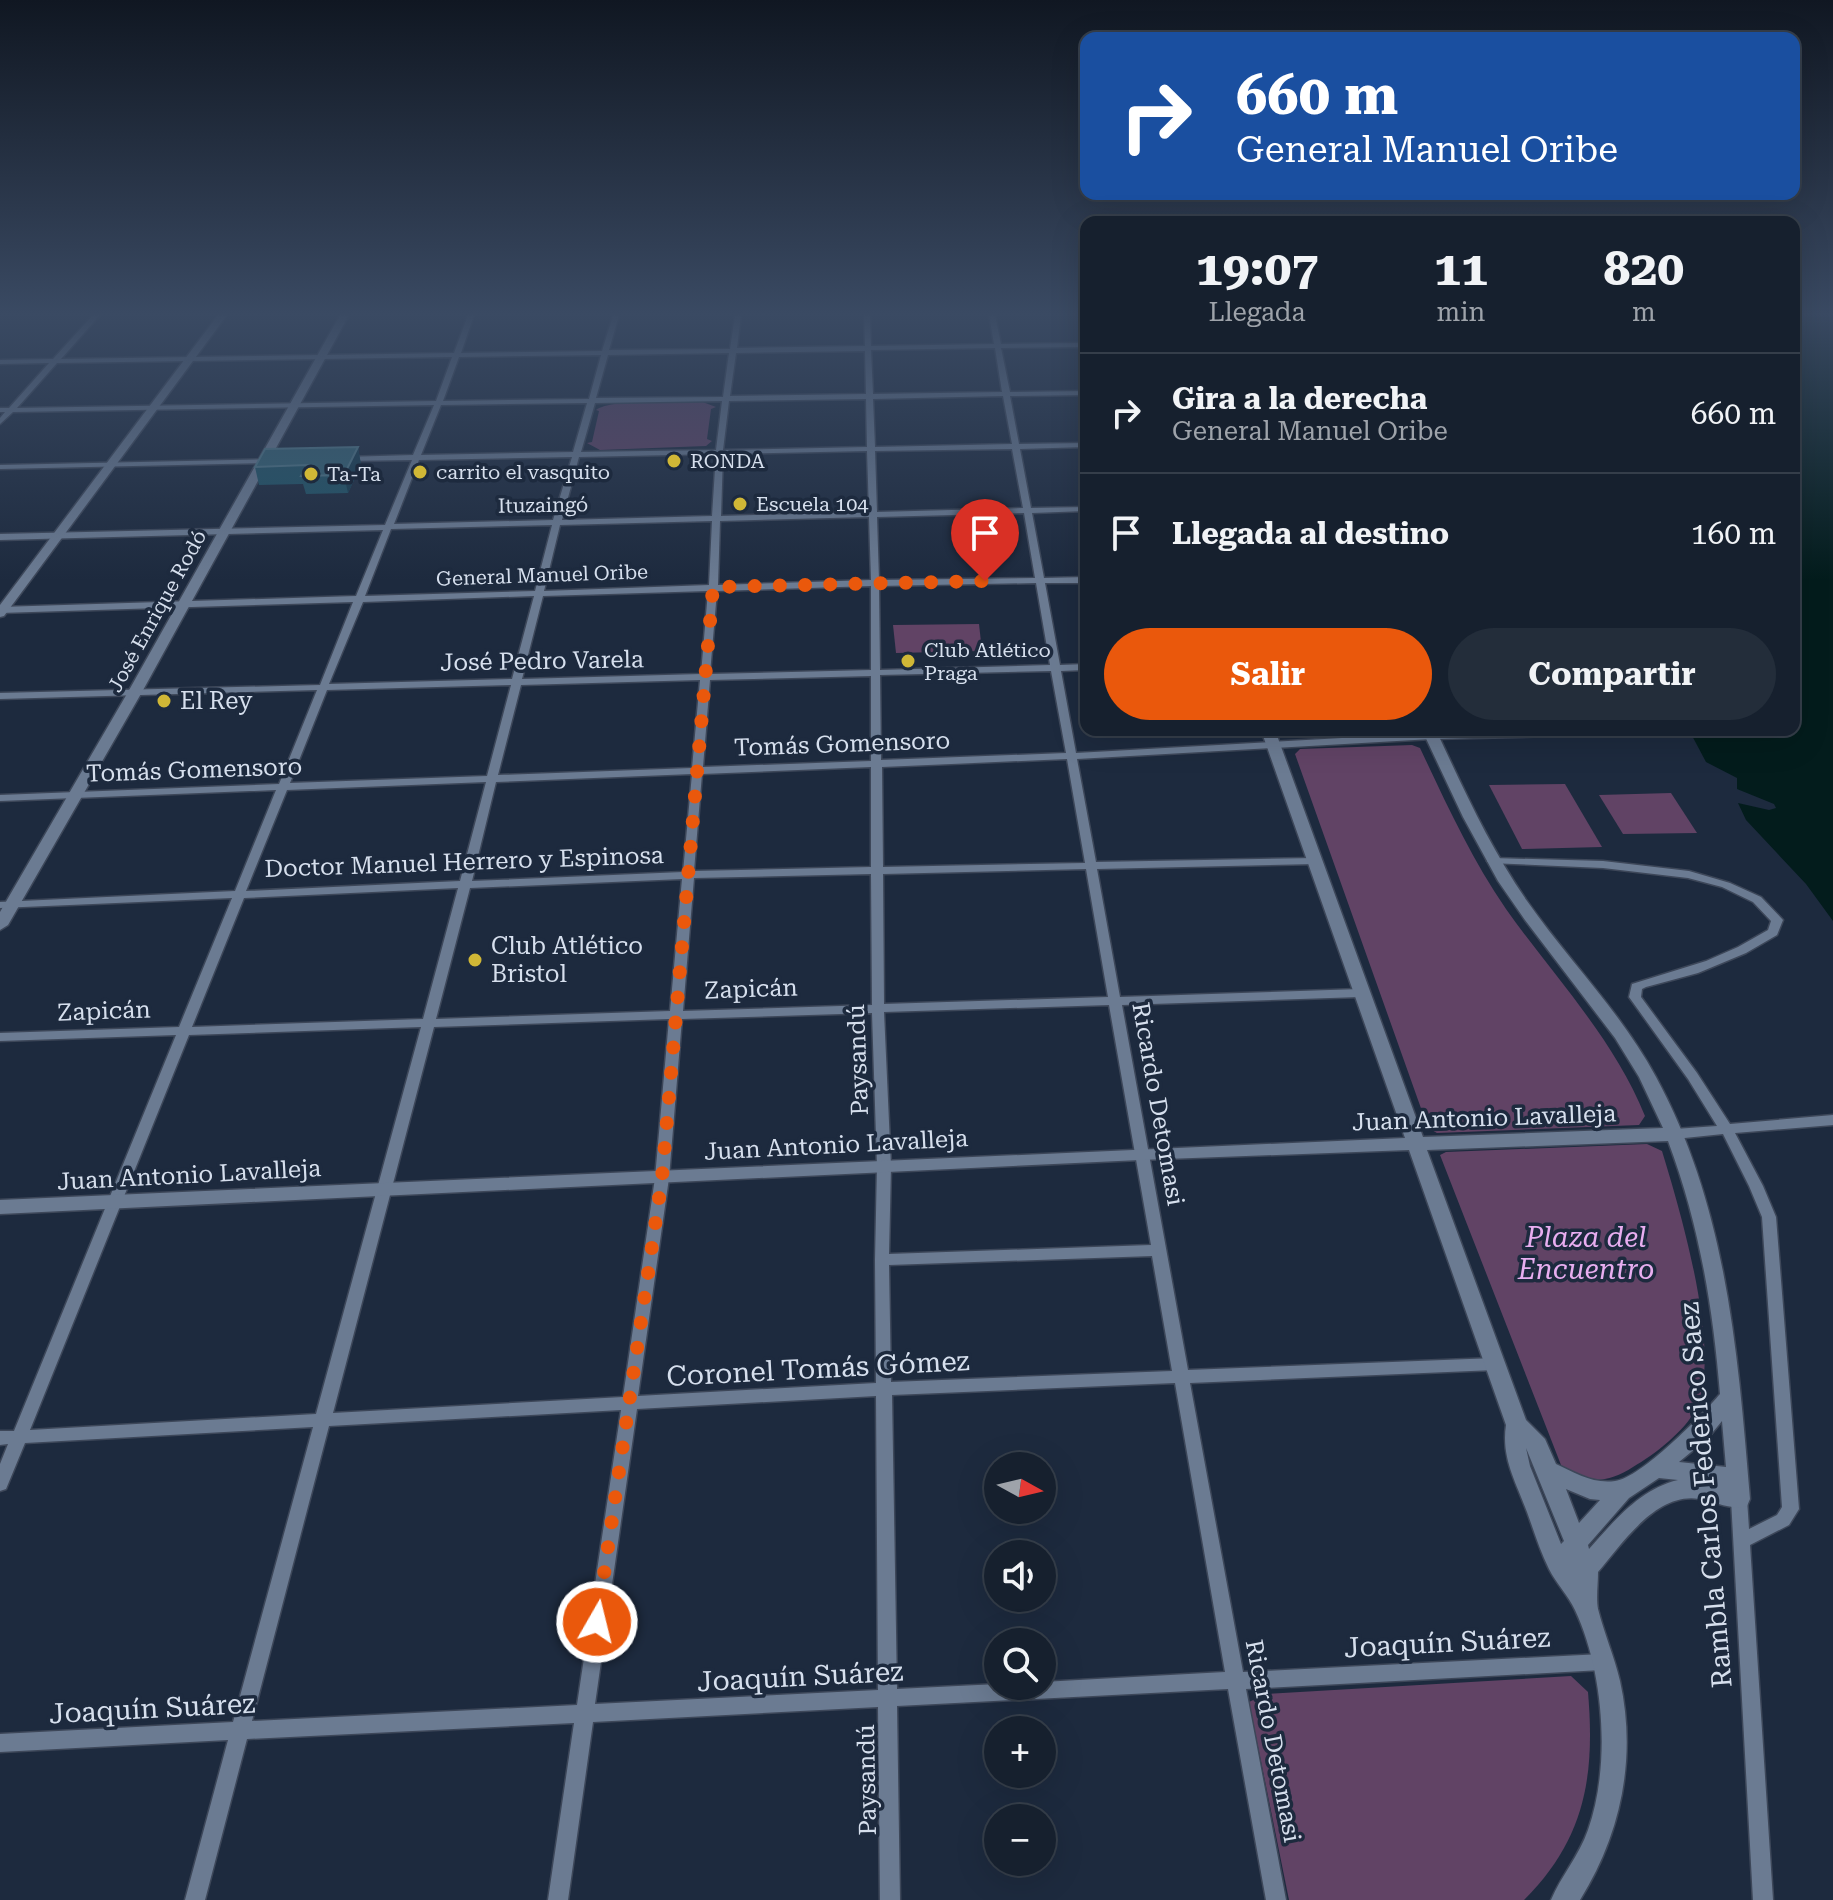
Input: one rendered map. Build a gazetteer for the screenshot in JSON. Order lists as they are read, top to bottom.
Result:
{
  "streets": {
    "street": [
      "Ituzaingó",
      "General Manuel Oribe",
      "José Enrique Rodó",
      "José Pedro Varela",
      "Tomás Gomensoro",
      "Doctor Manuel Herrero y Espinosa",
      "Zapicán",
      "Paysandú",
      "Ricardo Detomasi",
      "Juan Antonio Lavalleja",
      "Coronel Tomás Gómez",
      "Rambla Carlos Federico Saez",
      "Joaquín Suárez"
    ]
  },
  "crossings": [
    ["Ituzaingó", "José Enrique Rodó"],
    ["Ituzaingó", "Paysandú"],
    ["Ituzaingó", "Ricardo Detomasi"],
    ["General Manuel Oribe", "José Enrique Rodó"],
    ["General Manuel Oribe", "Paysandú"],
    ["General Manuel Oribe", "Ricardo Detomasi"],
    ["José Enrique Rodó", "José Pedro Varela"],
    ["José Enrique Rodó", "Tomás Gomensoro"],
    ["José Enrique Rodó", "Doctor Manuel Herrero y Espinosa"],
    ["José Pedro Varela", "Paysandú"],
    ["José Pedro Varela", "Ricardo Detomasi"],
    ["Tomás Gomensoro", "Paysandú"],
    ["Tomás Gomensoro", "Ricardo Detomasi"],
    ["Doctor Manuel Herrero y Espinosa", "Paysandú"],
    ["Doctor Manuel Herrero y Espinosa", "Ricardo Detomasi"],
    ["Zapicán", "Paysandú"],
    ["Zapicán", "Ricardo Detomasi"],
    ["Paysandú", "Juan Antonio Lavalleja"],
    ["Paysandú", "Coronel Tomás Gómez"],
    ["Paysandú", "Joaquín Suárez"],
    ["Ricardo Detomasi", "Juan Antonio Lavalleja"],
    ["Ricardo Detomasi", "Coronel Tomás Gómez"],
    ["Ricardo Detomasi", "Joaquín Suárez"],
    ["Juan Antonio Lavalleja", "Rambla Carlos Federico Saez"]
  ],
  "parks": ["Plaza del Encuentro"],
  "places": [
    "RONDA",
    "carrito el vasquito",
    "Ta-Ta",
    "Escuela 104",
    "Club Atlético Praga",
    "El Rey",
    "Club Atlético Bristol"
  ],
  "north": "right",
  "page": {
    "turn": ["660 m", "General Manuel Oribe"],
    "eta": [
      "19:07",
      "Llegada",
      "11",
      "min",
      "820",
      "m"
    ],
    "list": [
      {
        "name": "Gira a la derecha",
        "note": "General Manuel Oribe",
        "value": "660 m"
      },
      {
        "name": "Llegada al destino",
        "value": "160 m"
      }
    ],
    "buttons": ["Salir", "Compartir"],
    "map_buttons": ["+", "−"]
  }
}
